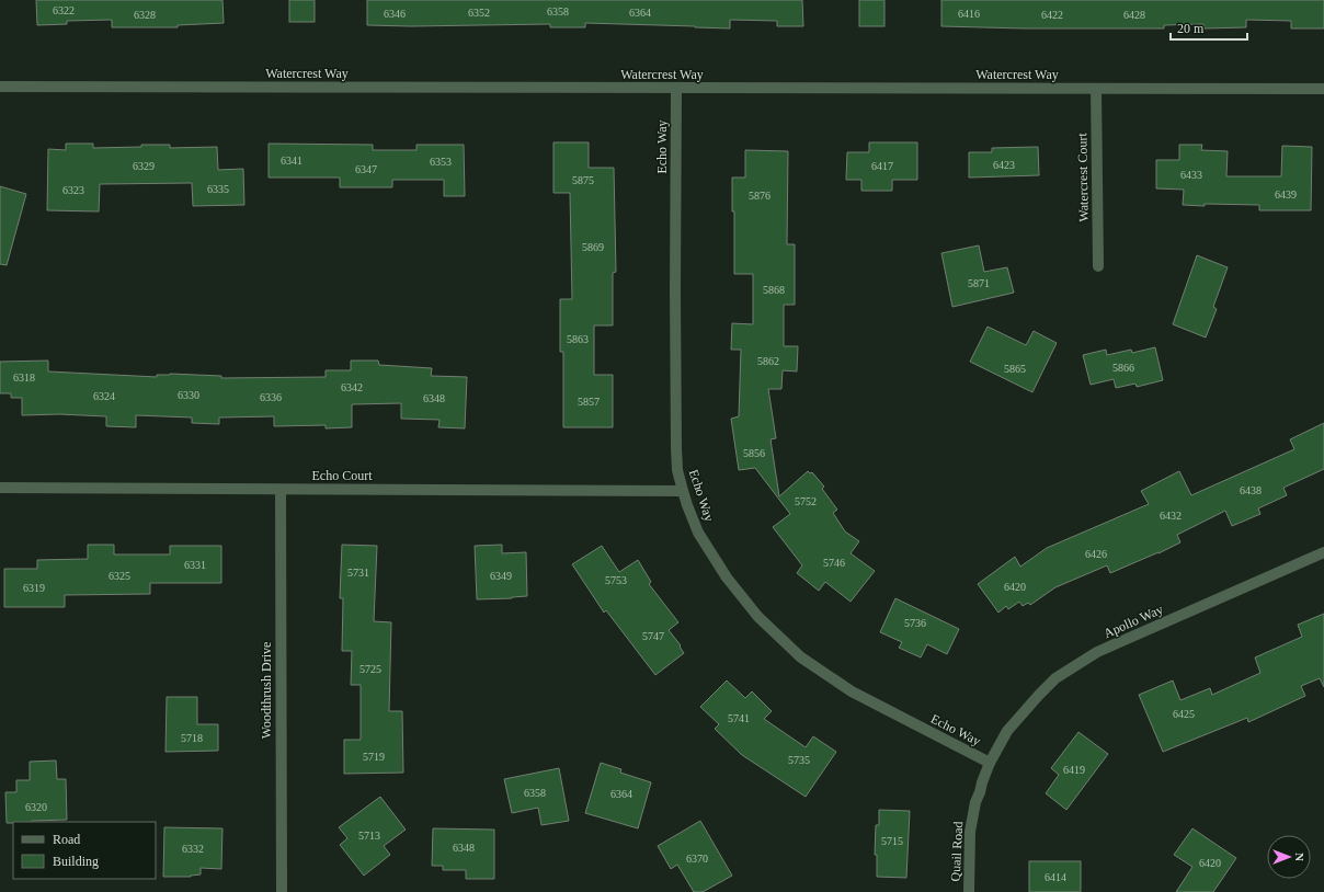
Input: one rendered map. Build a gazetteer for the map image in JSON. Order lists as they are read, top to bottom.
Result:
{
  "streets": {
    "street": [
      "Watercrest Way",
      "Echo Way",
      "Watercrest Court",
      "Echo Court",
      "Apollo Way",
      "Woodthrush Drive",
      "Quail Road"
    ]
  },
  "crossings": [
    ["Watercrest Way", "Echo Way"],
    ["Watercrest Way", "Watercrest Court"],
    ["Echo Way", "Echo Court"],
    ["Echo Way", "Apollo Way"],
    ["Echo Way", "Quail Road"],
    ["Echo Court", "Woodthrush Drive"],
    ["Apollo Way", "Quail Road"]
  ],
  "house_numbers": [
    "6322",
    "6358",
    "6352",
    "6364",
    "6346",
    "6416",
    "6328",
    "6422",
    "6428",
    "6341",
    "6353",
    "6423",
    "6329",
    "6417",
    "6347",
    "6433",
    "5875",
    "6335",
    "6323",
    "6439",
    "5876",
    "5869",
    "5871",
    "5868",
    "5863",
    "5862",
    "5866",
    "5865",
    "6318",
    "6342",
    "6330",
    "6324",
    "6336",
    "6348",
    "5857",
    "5856",
    "6438",
    "5752",
    "6432",
    "6426",
    "5746",
    "6331",
    "5731",
    "6325",
    "6349",
    "5753",
    "6420",
    "6319",
    "5736",
    "5747",
    "5725",
    "6425",
    "5741",
    "5718",
    "5719",
    "5735",
    "6419",
    "6358",
    "6364",
    "6320",
    "5713",
    "5715",
    "6348",
    "6332",
    "6370",
    "6420",
    "6414"
  ],
  "legend": ["Road", "Building"],
  "scale_bar": "20 m",
  "north": "right"
}
